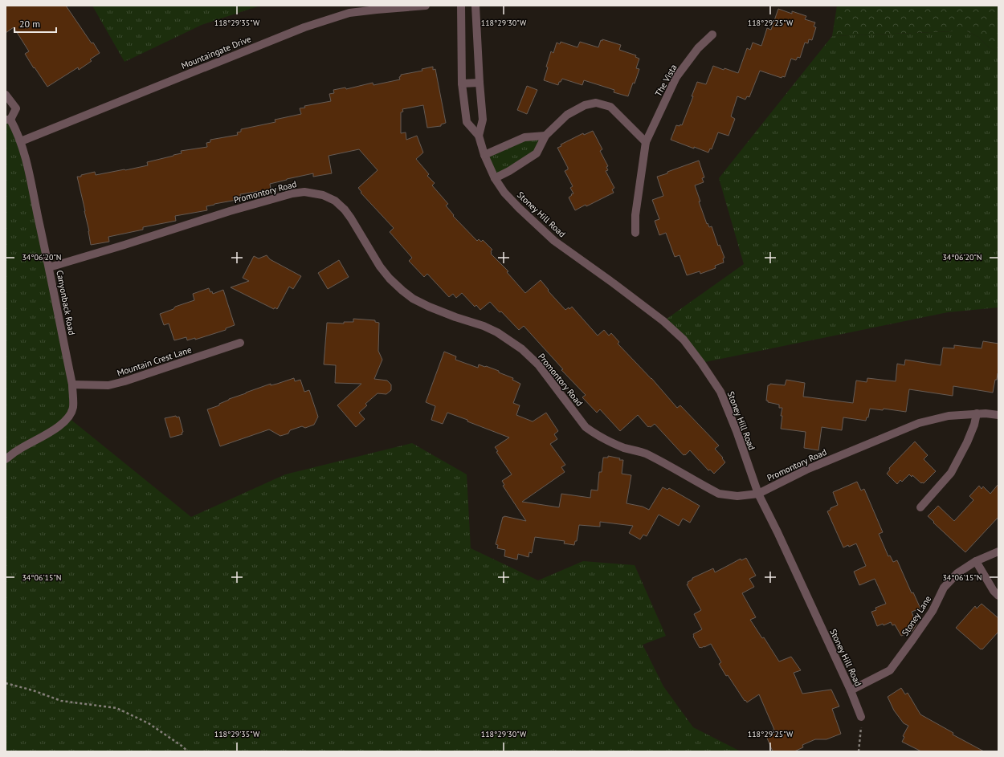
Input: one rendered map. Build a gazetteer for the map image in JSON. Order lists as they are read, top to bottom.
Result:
{
  "streets": {
    "street": [
      "Mountaingate Drive",
      "The Vista",
      "Promontory Road",
      "Stoney Hill Road",
      "Canyonback Road",
      "Mountain Crest Lane",
      "Stoney Lane"
    ]
  },
  "crossings": [
    ["Mountaingate Drive", "Canyonback Road"],
    ["Promontory Road", "Stoney Hill Road"],
    ["Promontory Road", "Canyonback Road"],
    ["Stoney Hill Road", "Stoney Lane"],
    ["Canyonback Road", "Mountain Crest Lane"]
  ],
  "scale_bar": "20 m",
  "coordinates": [
    "118°29'35\"W",
    "118°29'30\"W",
    "118°29'25\"W",
    "34°06'20\"N",
    "34°06'15\"N"
  ]
}
